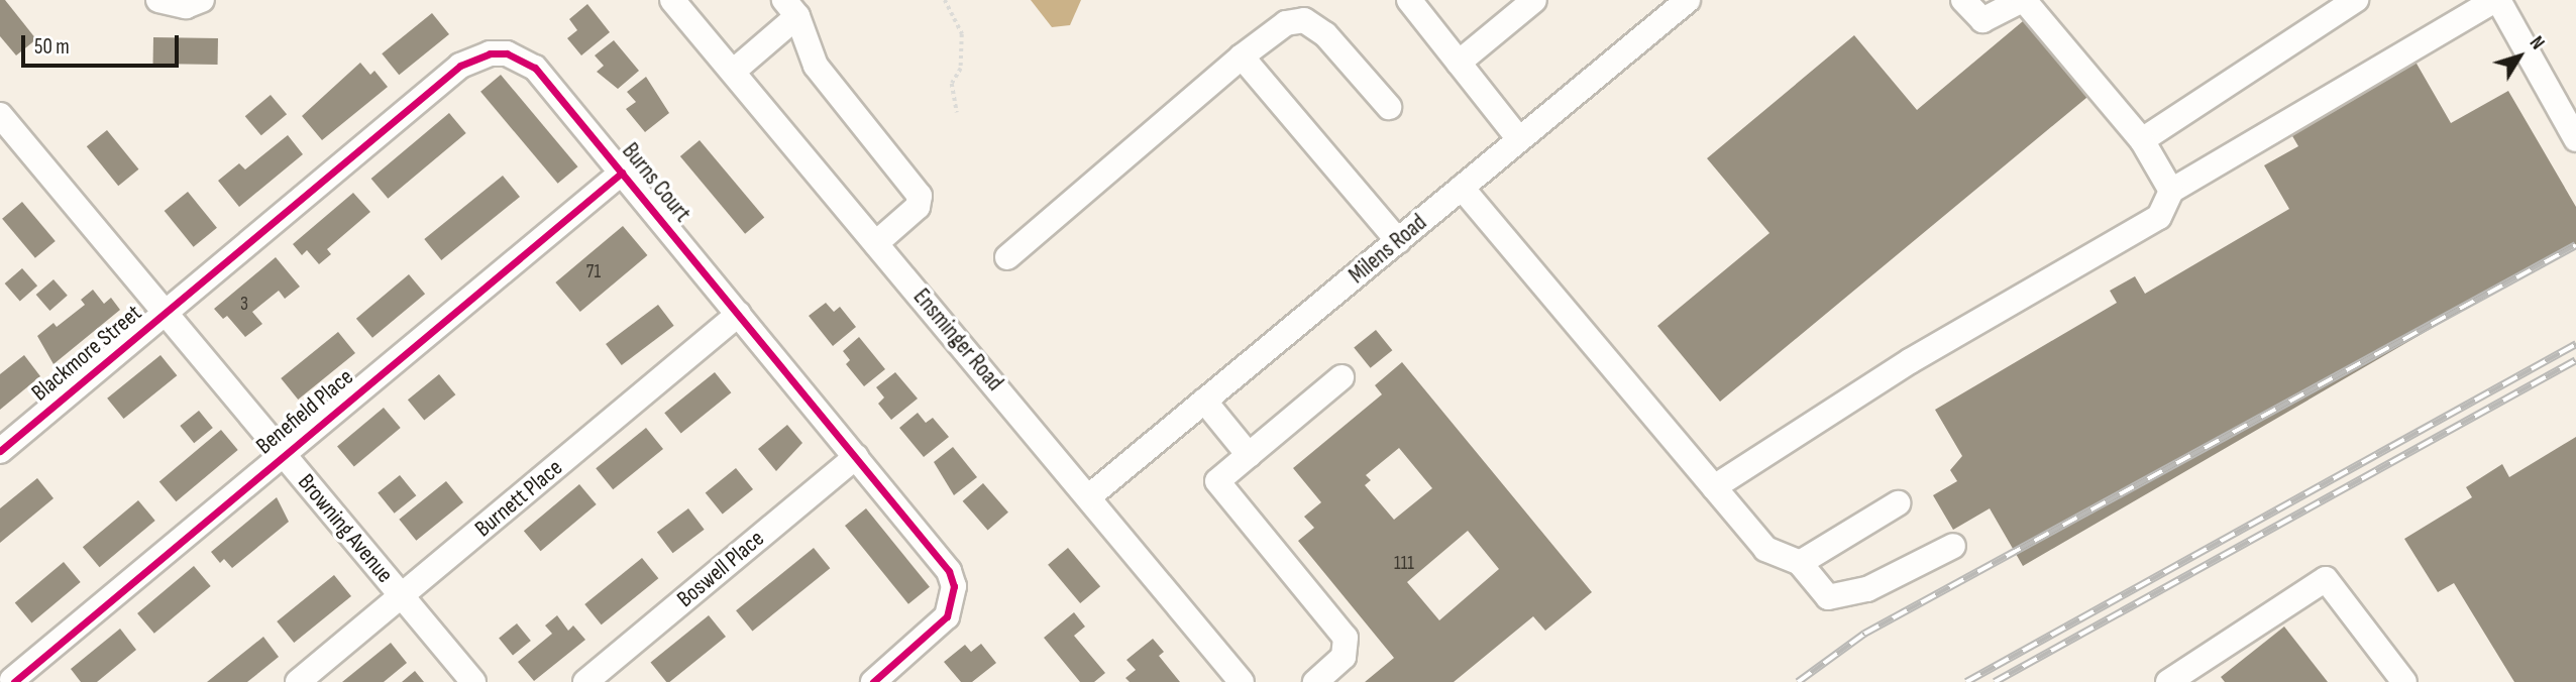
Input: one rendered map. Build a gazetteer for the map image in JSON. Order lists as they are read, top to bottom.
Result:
{
  "streets": {
    "street": [
      "Burns Court",
      "Milens Road",
      "Ensminger Road",
      "Blackmore Street",
      "Benefield Place",
      "Burnett Place",
      "Browning Avenue",
      "Boswell Place"
    ]
  },
  "crossings": [
    ["Burns Court", "Blackmore Street"],
    ["Burns Court", "Benefield Place"],
    ["Burns Court", "Burnett Place"],
    ["Burns Court", "Browning Avenue"],
    ["Burns Court", "Boswell Place"],
    ["Milens Road", "Ensminger Road"],
    ["Blackmore Street", "Browning Avenue"],
    ["Benefield Place", "Browning Avenue"],
    ["Burnett Place", "Browning Avenue"]
  ],
  "house_numbers": ["71", "3", "111"],
  "scale_bar": "50 m",
  "north": "top right"
}
